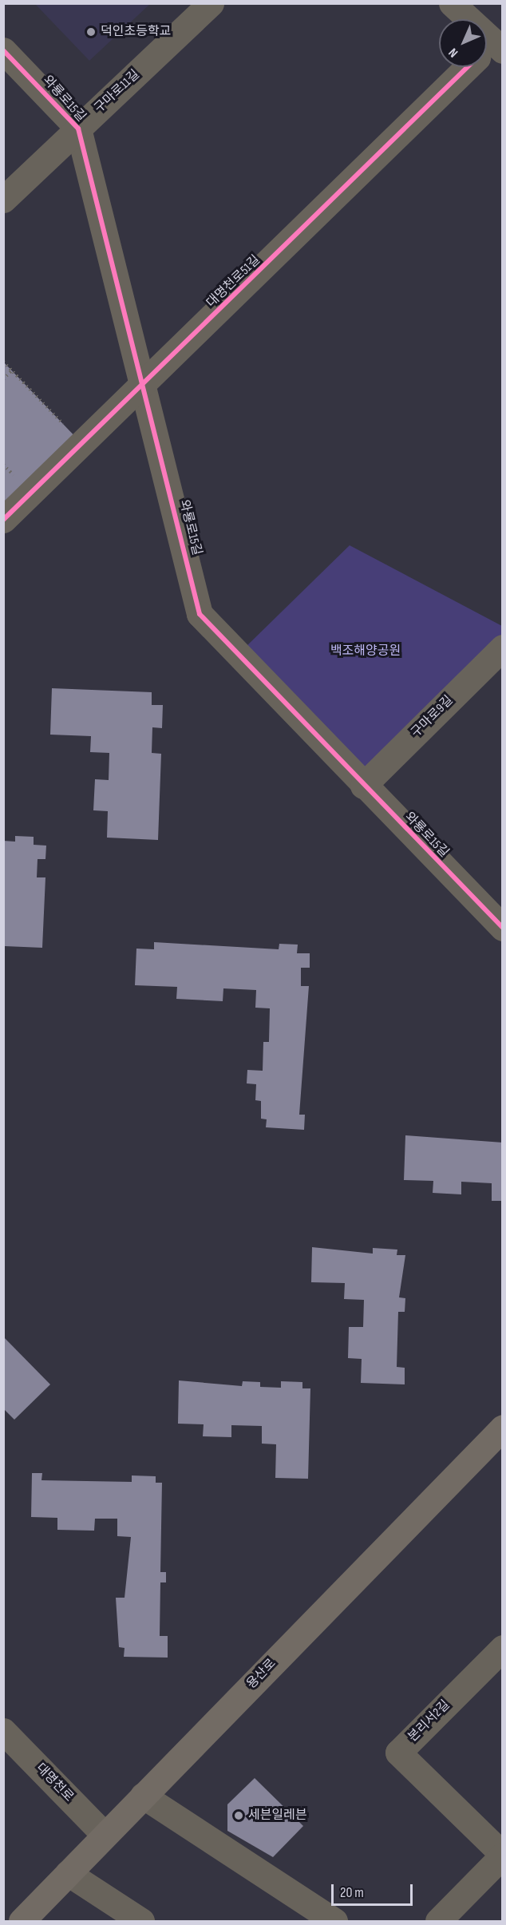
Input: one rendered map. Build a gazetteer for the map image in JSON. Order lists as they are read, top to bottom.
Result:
{
  "streets": {
    "main road": ["용산로"],
    "street": [
      "구마로11길",
      "와룡로15길",
      "대명천로51길",
      "구마로9길",
      "본리서2길",
      "대명천로"
    ]
  },
  "crossings": [
    ["구마로11길", "와룡로15길"],
    ["와룡로15길", "대명천로51길"],
    ["와룡로15길", "구마로9길"],
    ["용산로", "대명천로"]
  ],
  "parks": ["백조해양공원"],
  "places": ["덕인초등학교", "세븐일레븐"],
  "scale_bar": "20 m",
  "north": "bottom left"
}
